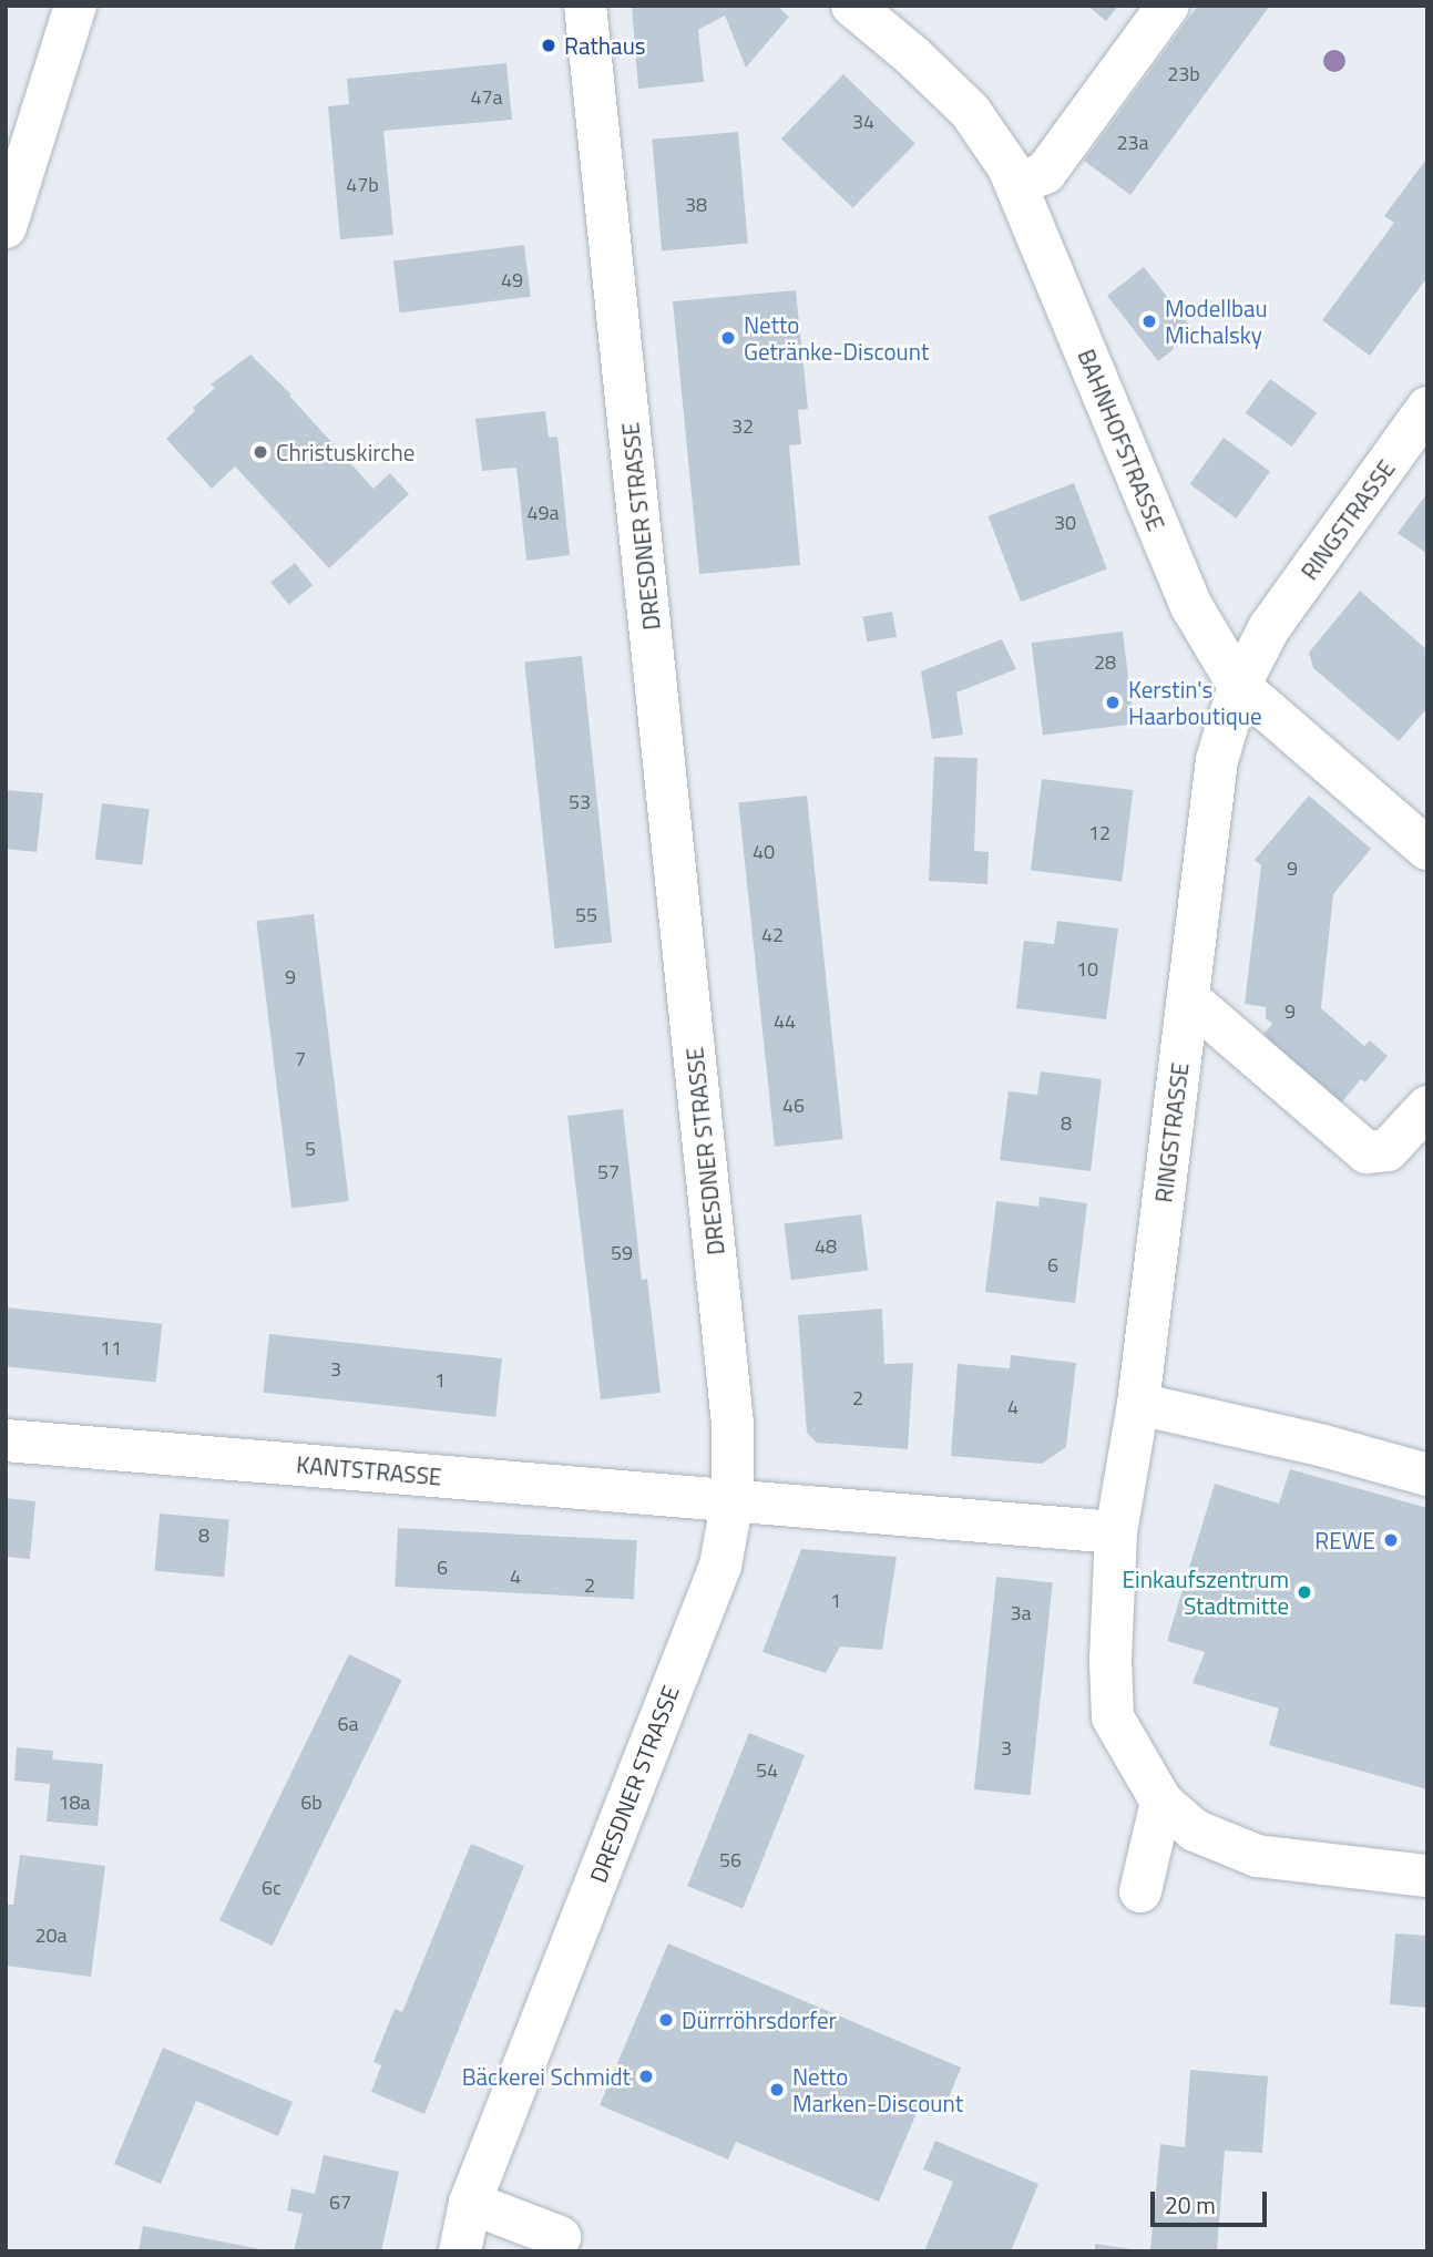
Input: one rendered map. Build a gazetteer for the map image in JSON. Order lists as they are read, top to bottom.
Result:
{
  "streets": {
    "street": [
      "BAHNHOFSTRASSE",
      "RINGSTRASSE",
      "DRESDNER STRASSE",
      "KANTSTRASSE"
    ]
  },
  "crossings": [
    ["BAHNHOFSTRASSE", "RINGSTRASSE"],
    ["DRESDNER STRASSE", "KANTSTRASSE"]
  ],
  "places": [
    "Rathaus",
    "Modellbau Michalsky",
    "Netto Getränke-Discount",
    "Christuskirche",
    "Kerstin's Haarboutique",
    "REWE",
    "Einkaufszentrum Stadtmitte",
    "Dürrröhrsdorfer",
    "Bäckerei Schmidt",
    "Netto Marken-Discount"
  ],
  "house_numbers": [
    "23b",
    "47a",
    "34",
    "23a",
    "47b",
    "38",
    "49",
    "32",
    "49a",
    "30",
    "28",
    "53",
    "12",
    "40",
    "9",
    "55",
    "42",
    "10",
    "9",
    "9",
    "44",
    "7",
    "46",
    "8",
    "5",
    "57",
    "48",
    "59",
    "6",
    "11",
    "3",
    "1",
    "2",
    "4",
    "8",
    "6",
    "4",
    "2",
    "1",
    "3a",
    "6a",
    "3",
    "54",
    "18a",
    "6b",
    "56",
    "6c",
    "20a",
    "67"
  ],
  "scale_bar": "20 m"
}
